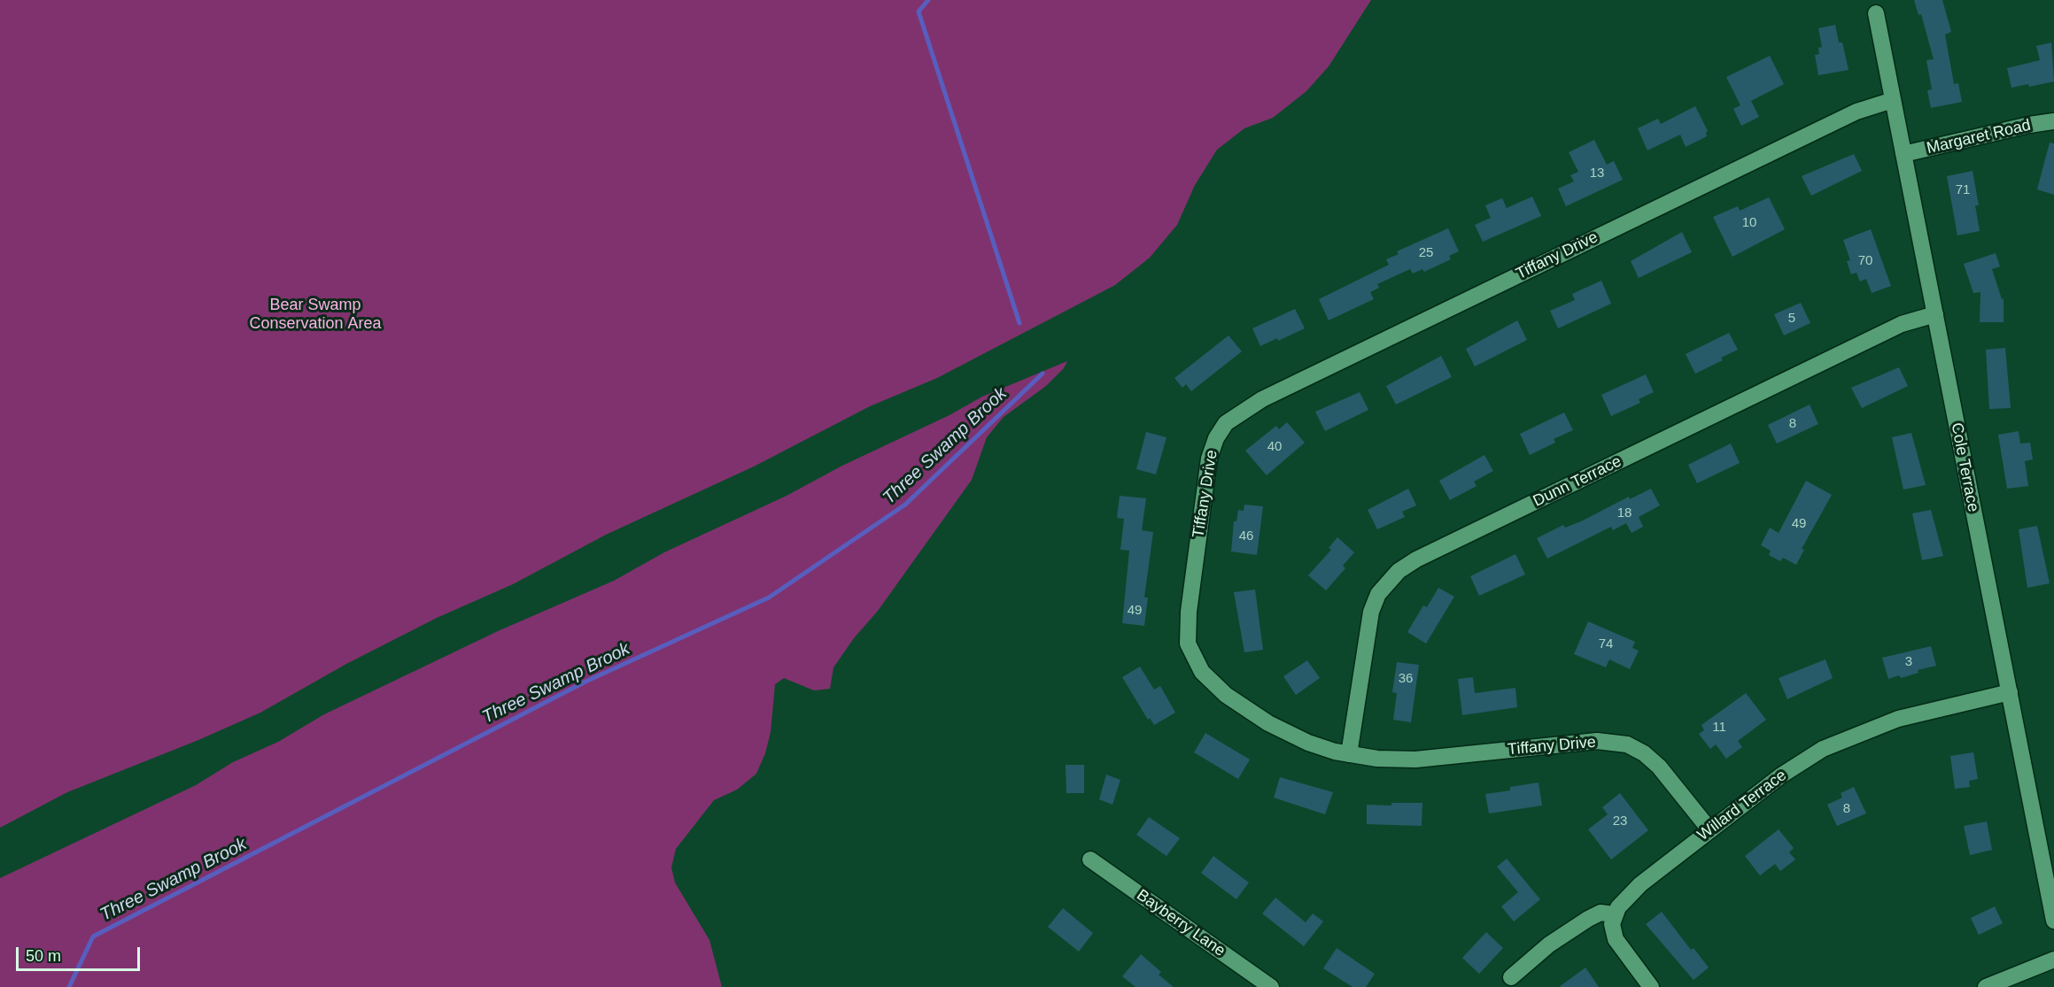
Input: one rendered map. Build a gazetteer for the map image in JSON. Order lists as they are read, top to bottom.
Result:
{
  "streets": {
    "street": [
      "Margaret Road",
      "Tiffany Drive",
      "Cole Terrace",
      "Dunn Terrace",
      "Willard Terrace",
      "Bayberry Lane"
    ]
  },
  "crossings": [
    ["Margaret Road", "Cole Terrace"],
    ["Tiffany Drive", "Cole Terrace"],
    ["Tiffany Drive", "Dunn Terrace"],
    ["Tiffany Drive", "Willard Terrace"],
    ["Cole Terrace", "Dunn Terrace"],
    ["Cole Terrace", "Willard Terrace"]
  ],
  "water": ["Three Swamp Brook"],
  "parks": ["Bear Swamp Conservation Area"],
  "house_numbers": [
    "13",
    "71",
    "10",
    "25",
    "70",
    "5",
    "8",
    "40",
    "18",
    "49",
    "46",
    "49",
    "74",
    "3",
    "36",
    "11",
    "8",
    "23"
  ],
  "scale_bar": "50 m"
}
